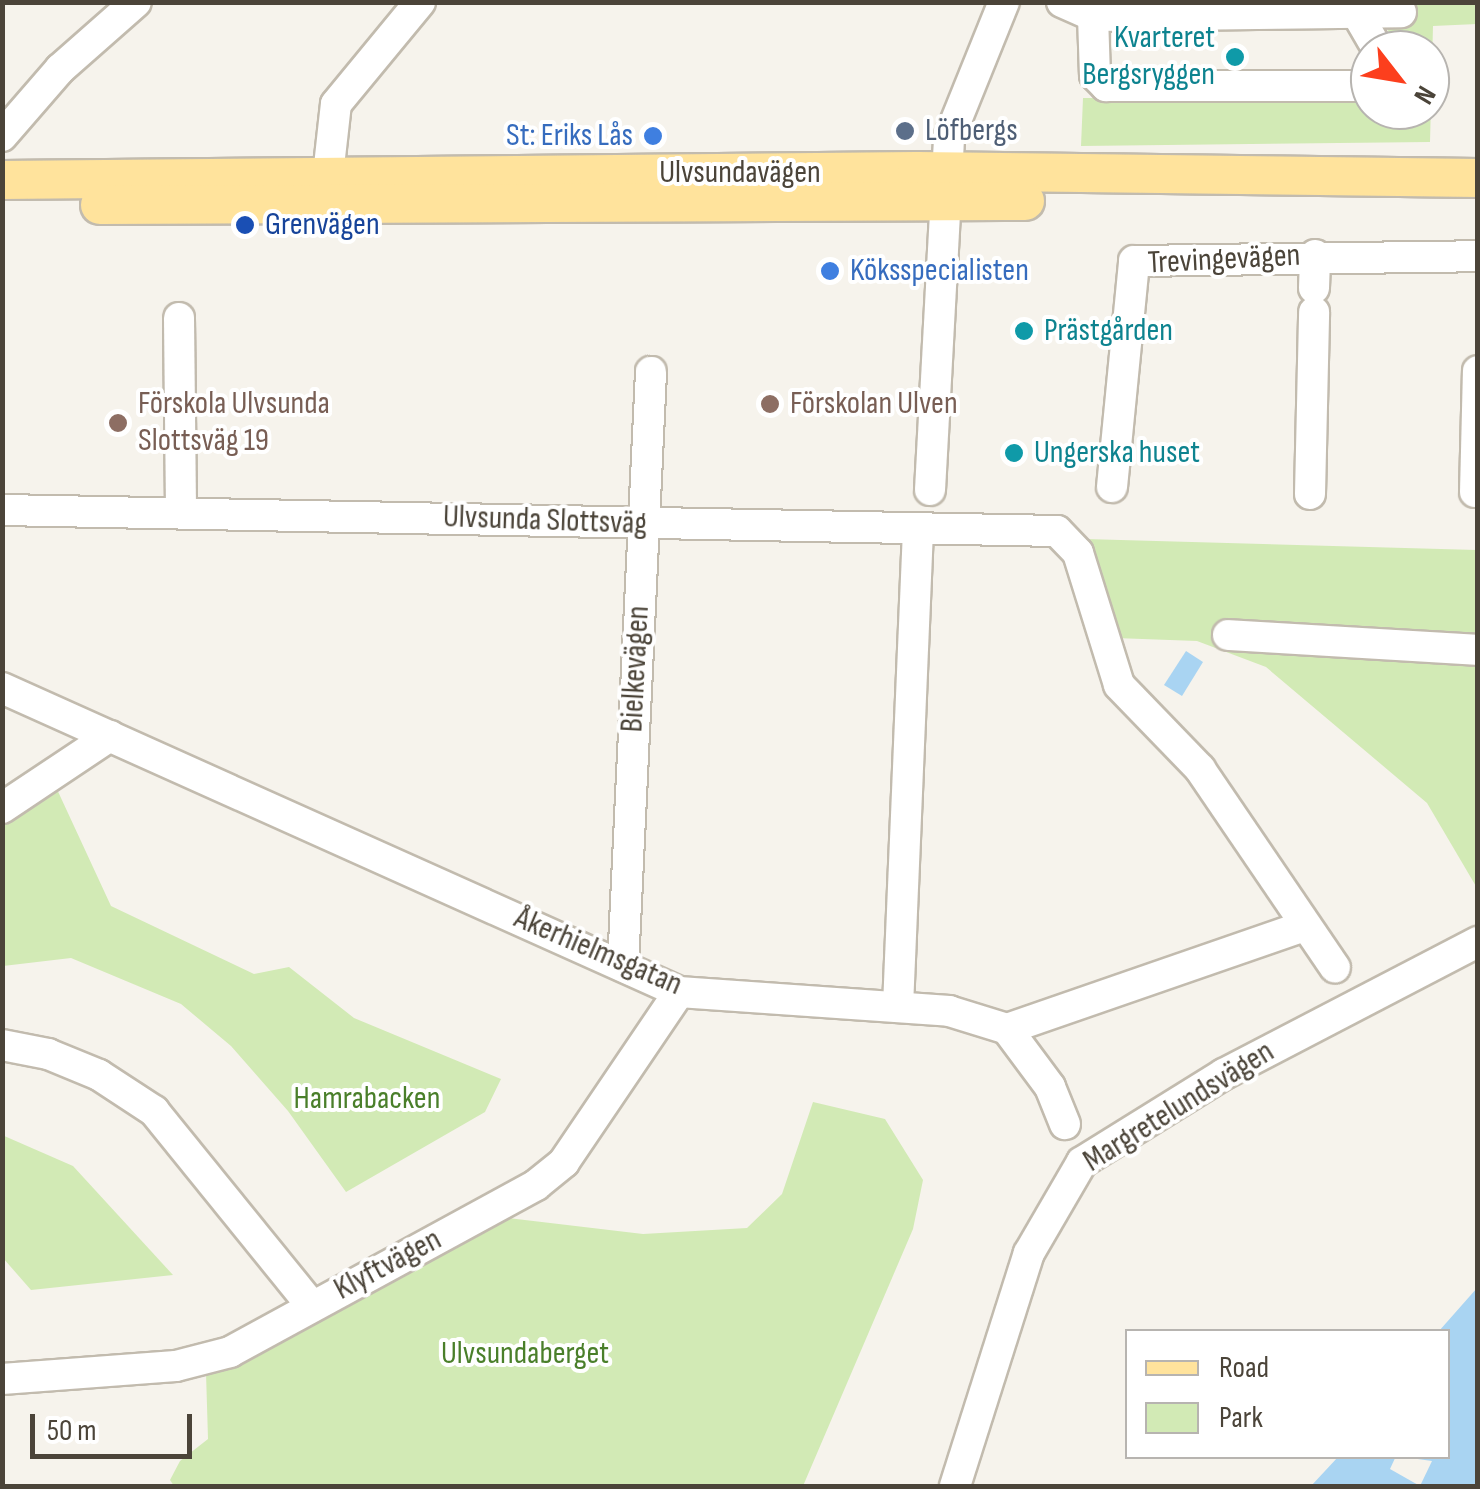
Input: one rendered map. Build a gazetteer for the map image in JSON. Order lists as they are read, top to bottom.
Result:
{
  "streets": {
    "main road": ["Ulvsundavägen"],
    "street": [
      "Trevingevägen",
      "Ulvsunda Slottsväg",
      "Bielkevägen",
      "Åkerhielmsgatan",
      "Margretelundsvägen",
      "Klyftvägen"
    ]
  },
  "crossings": [
    ["Ulvsunda Slottsväg", "Bielkevägen"],
    ["Bielkevägen", "Åkerhielmsgatan"],
    ["Åkerhielmsgatan", "Klyftvägen"]
  ],
  "parks": ["Hamrabacken", "Ulvsundaberget"],
  "places": [
    "Kvarteret Bergsryggen",
    "Löfbergs",
    "St: Eriks Lås",
    "Grenvägen",
    "Köksspecialisten",
    "Prästgården",
    "Förskolan Ulven",
    "Förskola Ulvsunda Slottsväg 19",
    "Ungerska huset"
  ],
  "legend": ["Road", "Park"],
  "scale_bar": "50 m",
  "north": "bottom right"
}
